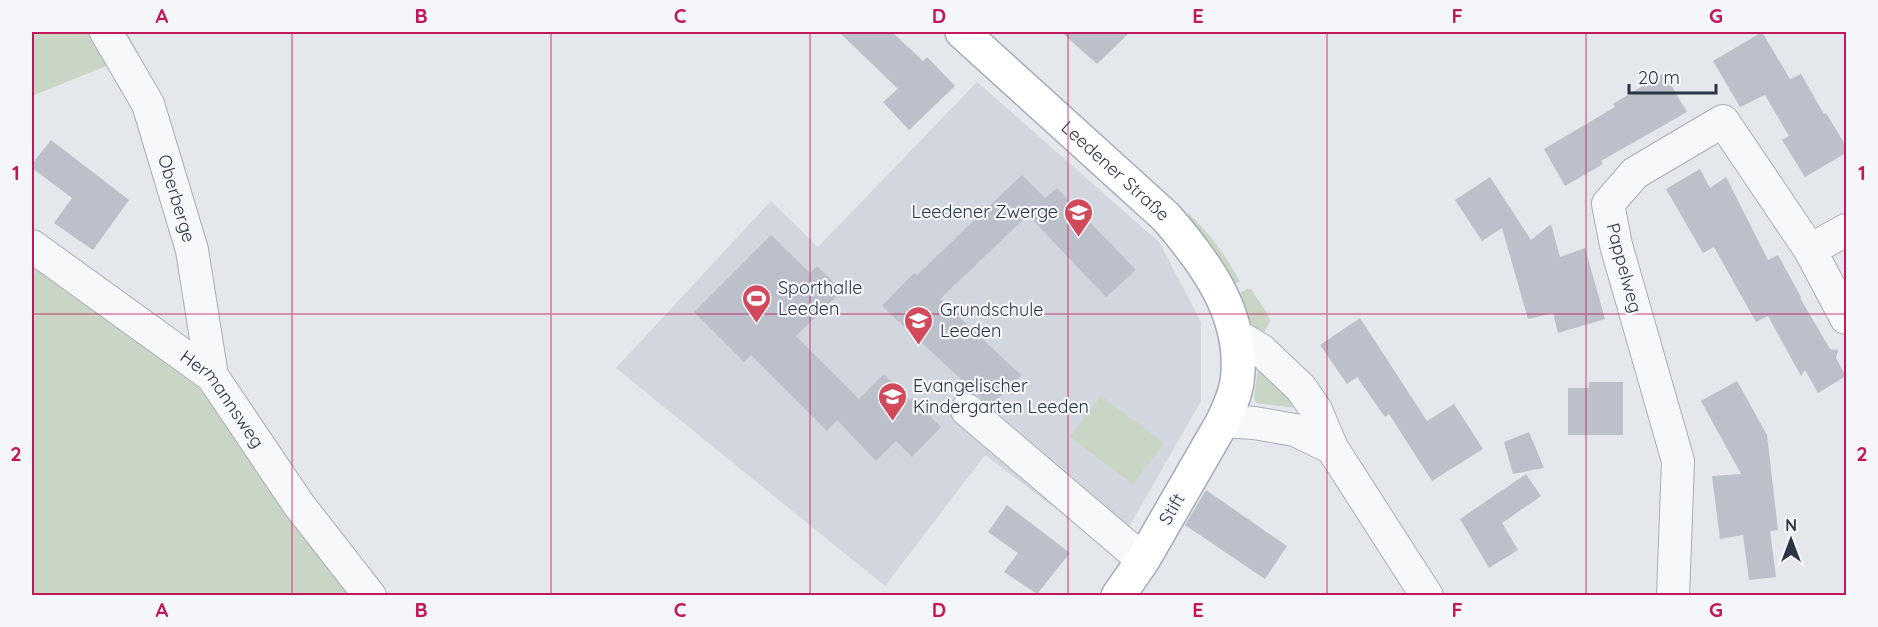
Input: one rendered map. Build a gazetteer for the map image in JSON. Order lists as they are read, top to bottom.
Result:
{
  "streets": {
    "main road": ["Leedener Straße", "Stift"],
    "street": ["Oberberge", "Pappelweg", "Hermannsweg"]
  },
  "crossings": [
    ["Leedener Straße", "Stift"],
    ["Oberberge", "Hermannsweg"]
  ],
  "places": {
    "school or university": ["Leedener Zwerge", "Grundschule Leeden", "Evangelischer Kindergarten Leeden"],
    "sports": ["Sporthalle Leeden"]
  },
  "scale_bar": "20 m",
  "north": "top",
  "grid": {
    "columns": [
      "A",
      "B",
      "C",
      "D",
      "E",
      "F",
      "G"
    ],
    "rows": ["1", "2"]
  }
}
